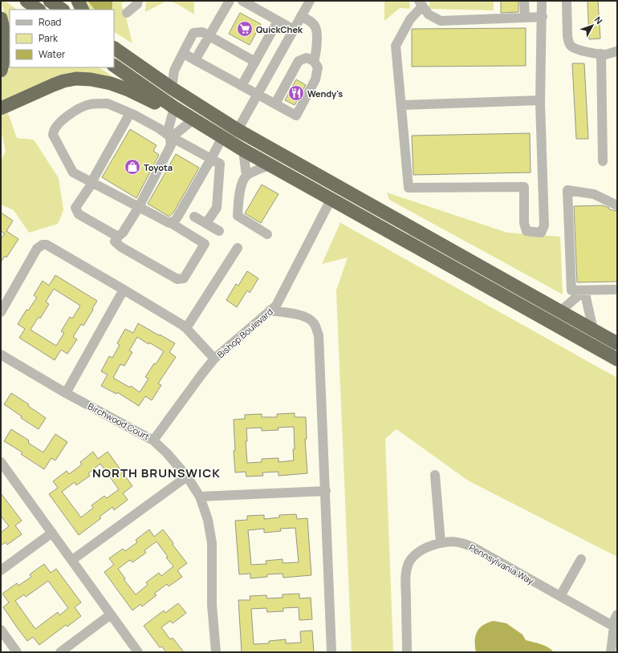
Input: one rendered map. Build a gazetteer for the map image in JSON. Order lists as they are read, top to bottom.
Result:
{
  "streets": {
    "street": ["Bishop Boulevard", "Birchwood Court", "Pennsylvania Way"]
  },
  "crossings": [
    ["Bishop Boulevard", "Birchwood Court"]
  ],
  "districts": ["NORTH BRUNSWICK"],
  "places": {
    "supermarket": ["QuickChek"],
    "restaurant": ["Wendy's"],
    "shop": ["Toyota"]
  },
  "legend": ["Road", "Park", "Water"],
  "north": "top right"
}
